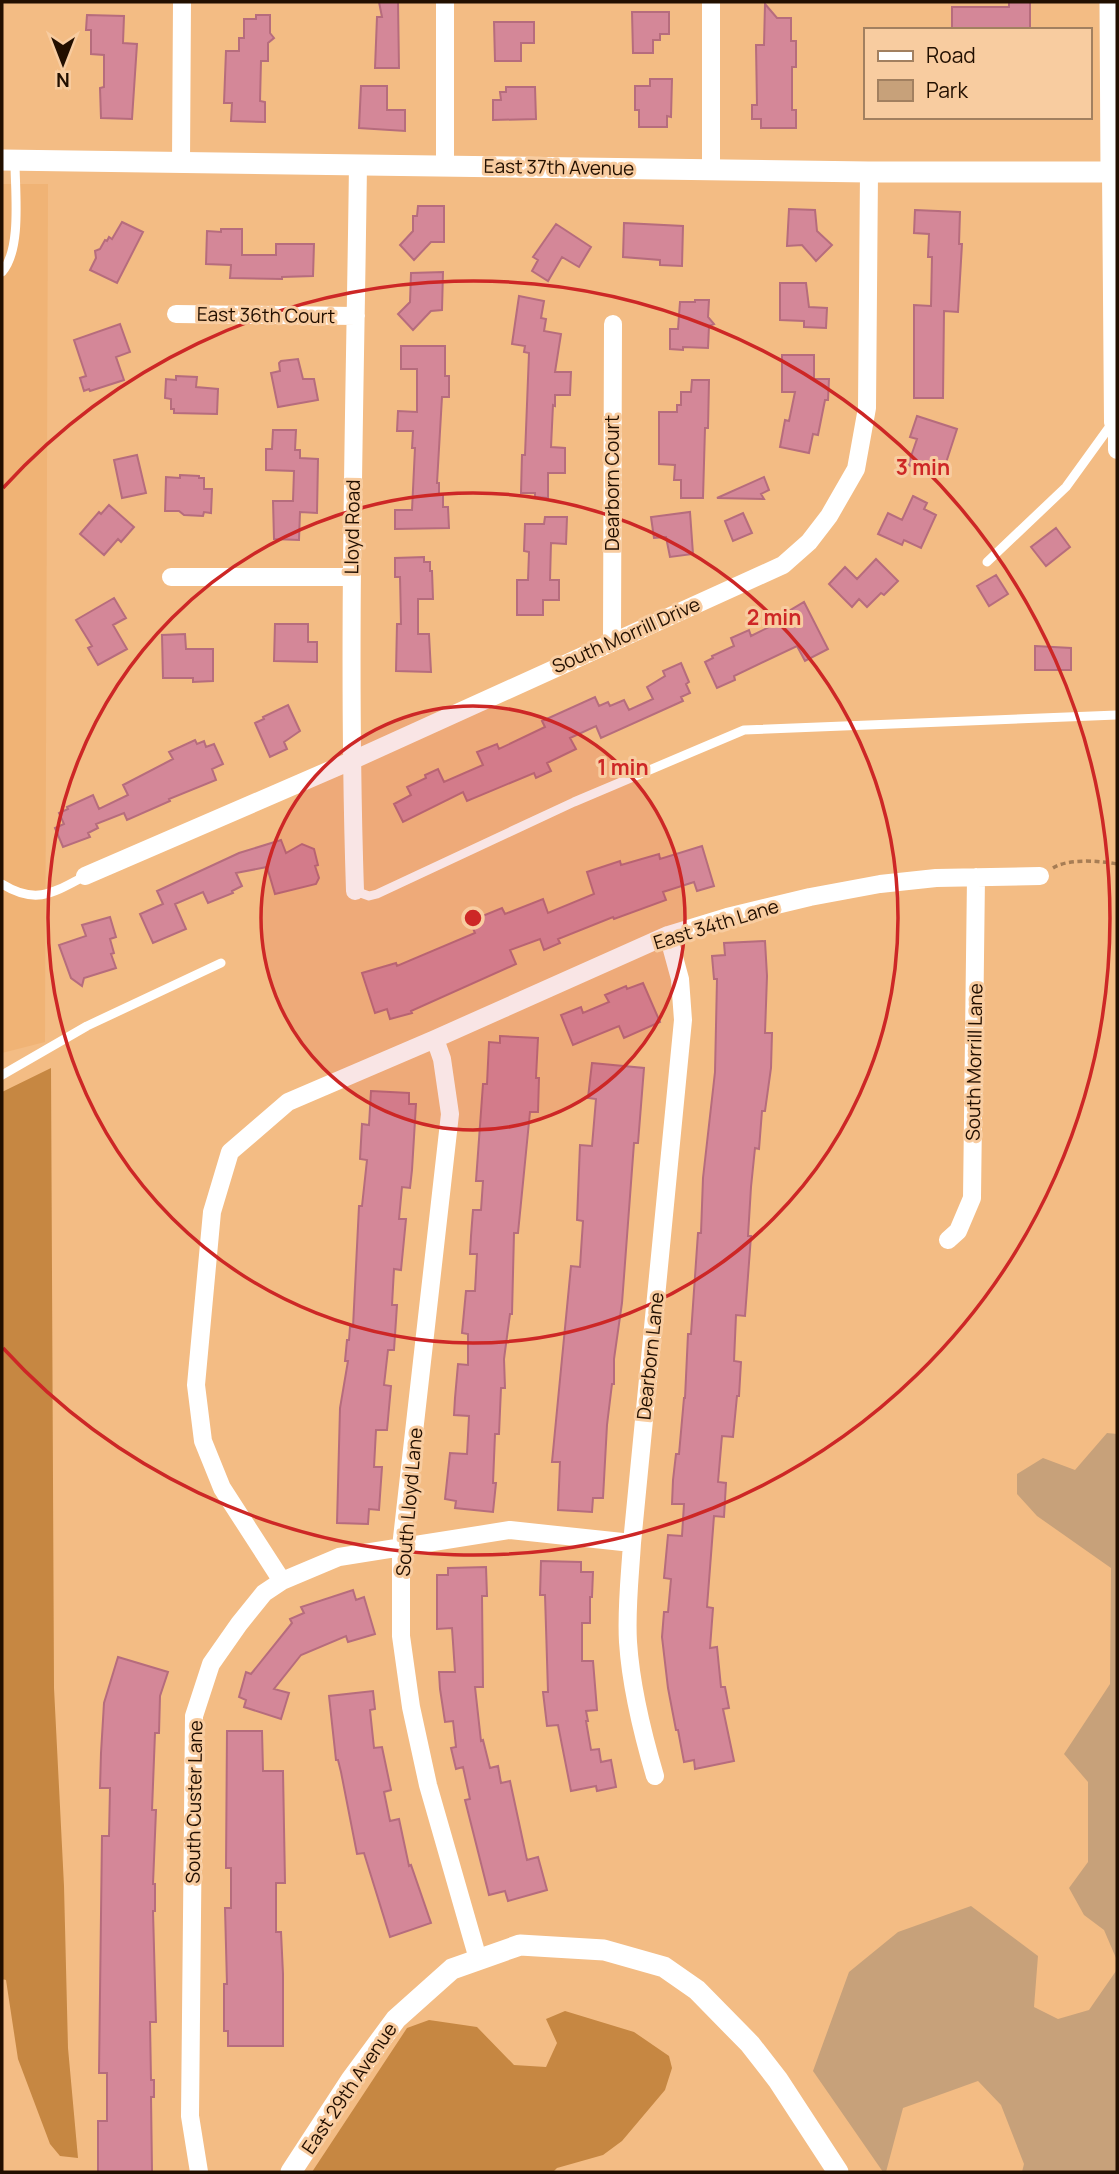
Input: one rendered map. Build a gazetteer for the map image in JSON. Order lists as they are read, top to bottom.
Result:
{
  "streets": {
    "street": [
      "East 37th Avenue",
      "East 36th Court",
      "Dearborn Court",
      "Lloyd Road",
      "South Morrill Drive",
      "East 34th Lane",
      "South Morrill Lane",
      "Dearborn Lane",
      "South Lloyd Lane",
      "South Custer Lane",
      "East 29th Avenue"
    ]
  },
  "crossings": [
    ["East 37th Avenue", "Lloyd Road"],
    ["East 37th Avenue", "South Morrill Drive"],
    ["East 36th Court", "Lloyd Road"],
    ["Dearborn Court", "South Morrill Drive"],
    ["Lloyd Road", "South Morrill Drive"],
    ["East 34th Lane", "South Morrill Lane"],
    ["East 34th Lane", "Dearborn Lane"],
    ["East 34th Lane", "South Lloyd Lane"],
    ["East 34th Lane", "South Custer Lane"],
    ["Dearborn Lane", "South Custer Lane"],
    ["South Lloyd Lane", "South Custer Lane"],
    ["South Lloyd Lane", "East 29th Avenue"]
  ],
  "legend": ["Road", "Park"],
  "north": "bottom",
  "rings": ["3 min", "2 min", "1 min"]
}
